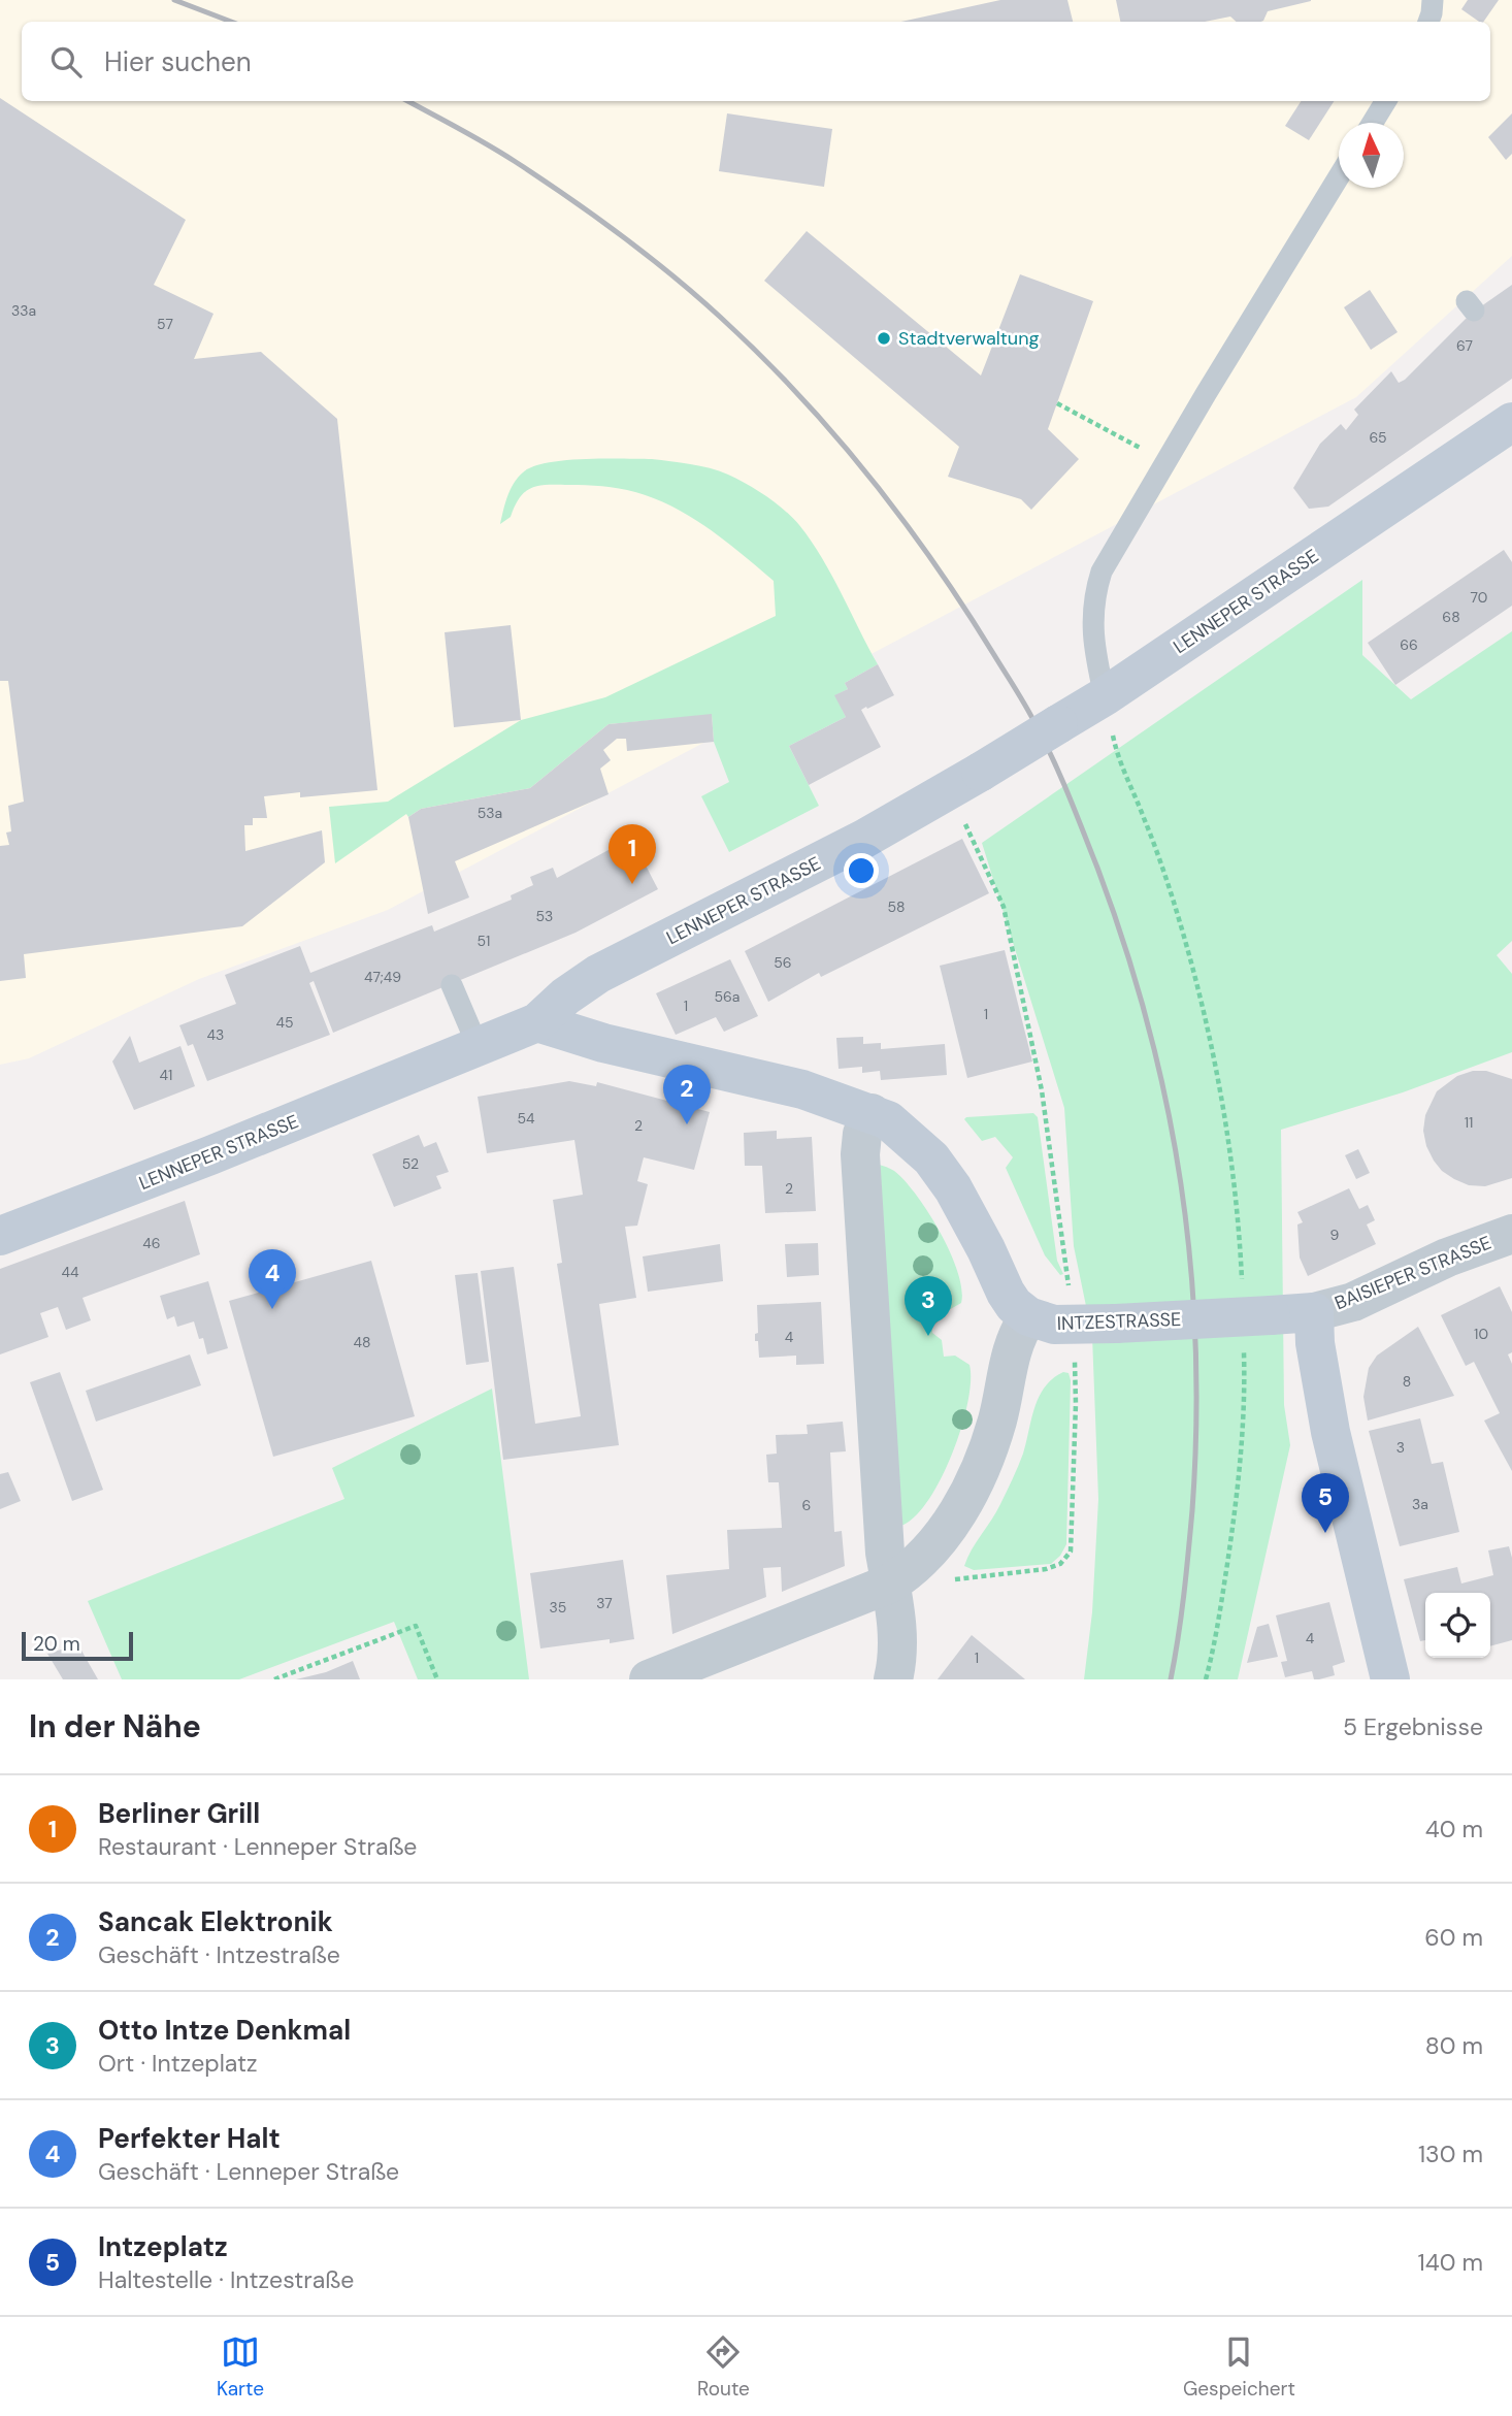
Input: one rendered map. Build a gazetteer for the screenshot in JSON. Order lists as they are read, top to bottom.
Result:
{
  "streets": {
    "main road": ["LENNEPER STRASSE", "INTZESTRASSE"],
    "street": ["BAISIEPER STRASSE"]
  },
  "crossings": [
    ["BAISIEPER STRASSE", "INTZESTRASSE"]
  ],
  "places": ["Stadtverwaltung"],
  "house_numbers": [
    "33a",
    "57",
    "67",
    "65",
    "70",
    "68",
    "66",
    "53a",
    "58",
    "53",
    "51",
    "56",
    "47;49",
    "56a",
    "1",
    "1",
    "45",
    "43",
    "41",
    "54",
    "11",
    "2",
    "52",
    "2",
    "9",
    "46",
    "44",
    "10",
    "4",
    "48",
    "8",
    "3",
    "3a",
    "6",
    "37",
    "35",
    "4",
    "1"
  ],
  "scale_bar": "20 m",
  "north": "top",
  "page": {
    "search": "Hier suchen",
    "pins": [
      "1",
      "2",
      "4",
      "3",
      "5"
    ],
    "scale": "20 m",
    "heading": ["In der Nähe", "5 Ergebnisse"],
    "list": [
      {
        "mark": "1",
        "name": "Berliner Grill",
        "note": "Restaurant · Lenneper Straße",
        "value": "40 m"
      },
      {
        "mark": "2",
        "name": "Sancak Elektronik",
        "note": "Geschäft · Intzestraße",
        "value": "60 m"
      },
      {
        "mark": "3",
        "name": "Otto Intze Denkmal",
        "note": "Ort · Intzeplatz",
        "value": "80 m"
      },
      {
        "mark": "4",
        "name": "Perfekter Halt",
        "note": "Geschäft · Lenneper Straße",
        "value": "130 m"
      },
      {
        "mark": "5",
        "name": "Intzeplatz",
        "note": "Haltestelle · Intzestraße",
        "value": "140 m"
      }
    ],
    "nav": ["Karte", "Route", "Gespeichert"]
  }
}
